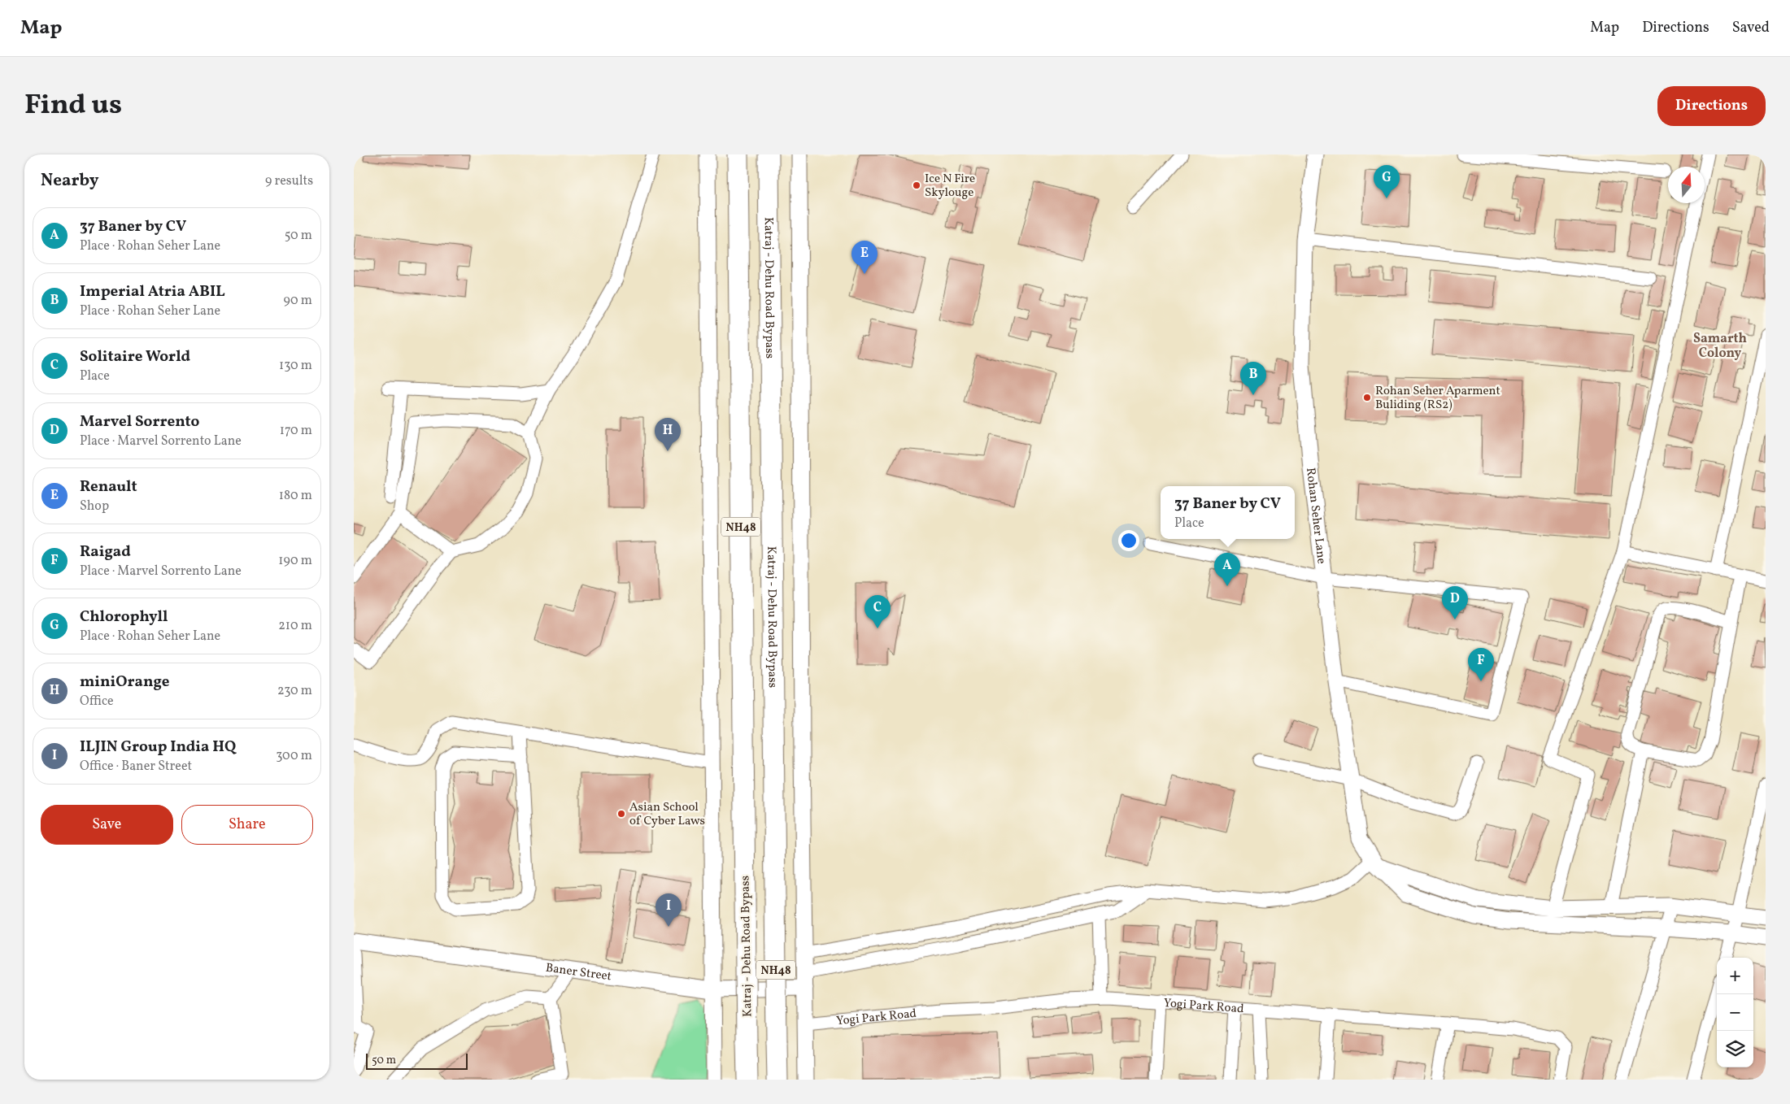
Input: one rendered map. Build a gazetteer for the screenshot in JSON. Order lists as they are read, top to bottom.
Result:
{
  "streets": {
    "highway": ["Katraj - Dehu Road Bypass", "NH48"],
    "street": ["Rohan Seher Lane", "Baner Street", "Yogi Park Road"]
  },
  "districts": ["Samarth Colony"],
  "places": ["Ice N Fire Skylouge", "Rohan Seher Aparment Buliding (RS2)", "Asian School of Cyber Laws"],
  "scale_bar": "50 m",
  "north": "top",
  "page": {
    "header": "Map",
    "nav": ["Map", "Directions", "Saved"],
    "title": "Find us",
    "buttons": [
      "Directions",
      ["Save", "Share"]
    ],
    "heading": ["Nearby", "9 results"],
    "pins": [
      "G",
      "E",
      "B",
      "H",
      "A",
      "D",
      "C",
      "F",
      "I"
    ],
    "list": [
      {
        "mark": "A",
        "name": "37 Baner by CV",
        "note": "Place · Rohan Seher Lane",
        "value": "50 m"
      },
      {
        "mark": "B",
        "name": "Imperial Atria ABIL",
        "note": "Place · Rohan Seher Lane",
        "value": "90 m"
      },
      {
        "mark": "C",
        "name": "Solitaire World",
        "note": "Place",
        "value": "130 m"
      },
      {
        "mark": "D",
        "name": "Marvel Sorrento",
        "note": "Place · Marvel Sorrento Lane",
        "value": "170 m"
      },
      {
        "mark": "E",
        "name": "Renault",
        "note": "Shop",
        "value": "180 m"
      },
      {
        "mark": "F",
        "name": "Raigad",
        "note": "Place · Marvel Sorrento Lane",
        "value": "190 m"
      },
      {
        "mark": "G",
        "name": "Chlorophyll",
        "note": "Place · Rohan Seher Lane",
        "value": "210 m"
      },
      {
        "mark": "H",
        "name": "miniOrange",
        "note": "Office",
        "value": "230 m"
      },
      {
        "mark": "I",
        "name": "ILJIN Group India HQ",
        "note": "Office · Baner Street",
        "value": "300 m"
      }
    ],
    "popup": ["37 Baner by CV", "Place"],
    "map_buttons": ["+", "−"],
    "scale": "50 m"
  }
}
